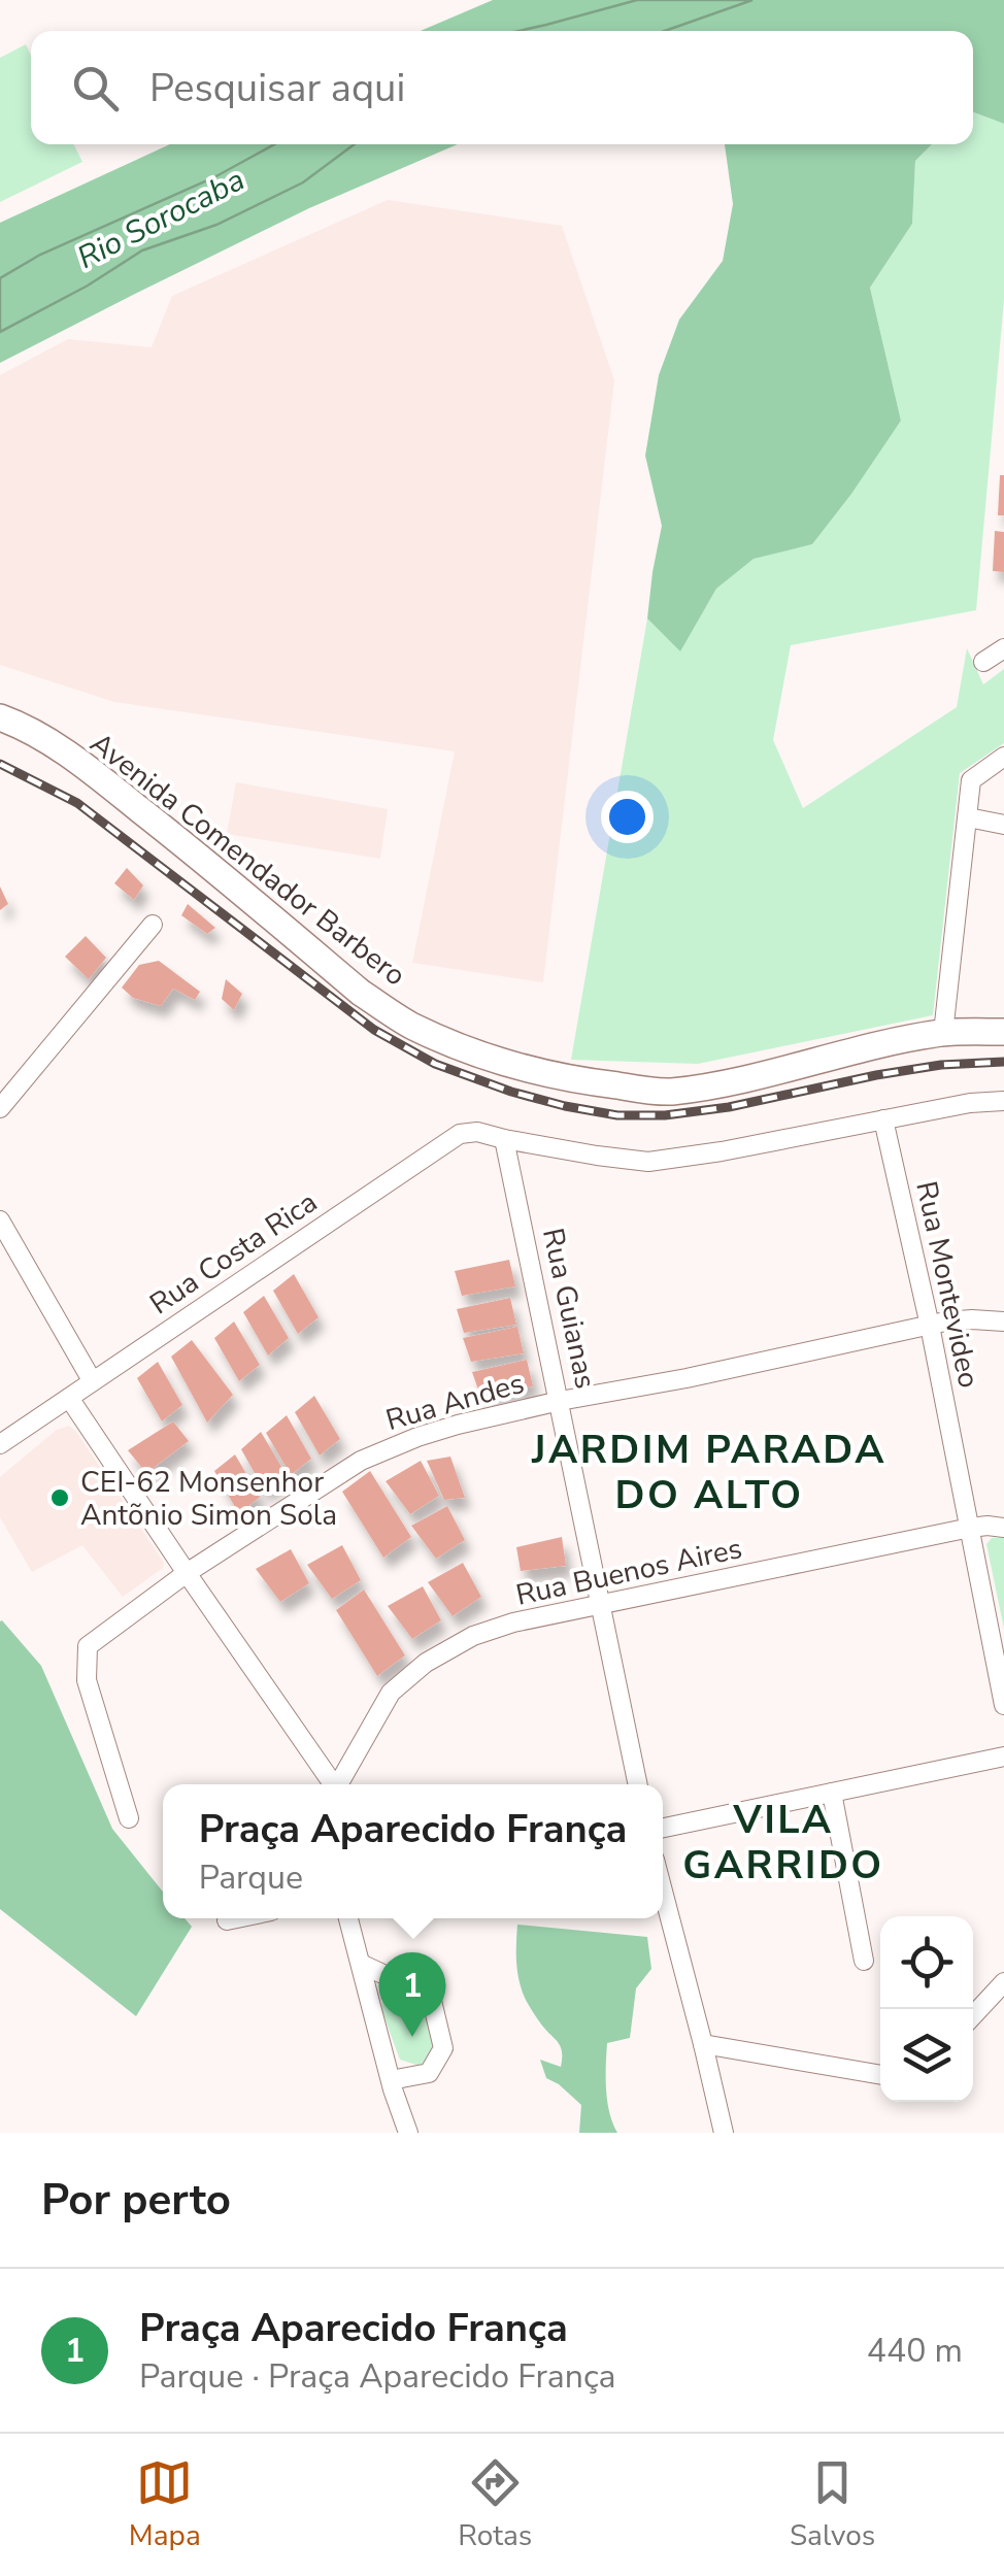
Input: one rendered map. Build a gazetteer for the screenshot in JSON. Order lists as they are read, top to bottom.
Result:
{
  "streets": {
    "main road": ["Avenida Comendador Barbero"],
    "street": [
      "Rua Costa Rica",
      "Rua Montevideo",
      "Rua Guianas",
      "Rua Andes",
      "Rua Buenos Aires"
    ]
  },
  "crossings": [
    ["Rua Costa Rica", "Rua Montevideo"],
    ["Rua Costa Rica", "Rua Guianas"],
    ["Rua Montevideo", "Rua Andes"],
    ["Rua Montevideo", "Rua Buenos Aires"],
    ["Rua Guianas", "Rua Andes"],
    ["Rua Guianas", "Rua Buenos Aires"]
  ],
  "districts": ["JARDIM PARADA DO ALTO", "VILA GARRIDO"],
  "water": ["Rio Sorocaba"],
  "places": ["CEI-62 Monsenhor Antõnio Simon Sola"],
  "page": {
    "search": "Pesquisar aqui",
    "popup": ["Praça Aparecido França", "Parque"],
    "pins": "1",
    "heading": "Por perto",
    "list": [
      {
        "mark": "1",
        "name": "Praça Aparecido França",
        "note": "Parque · Praça Aparecido França",
        "value": "440 m"
      }
    ],
    "nav": ["Mapa", "Rotas", "Salvos"]
  }
}
